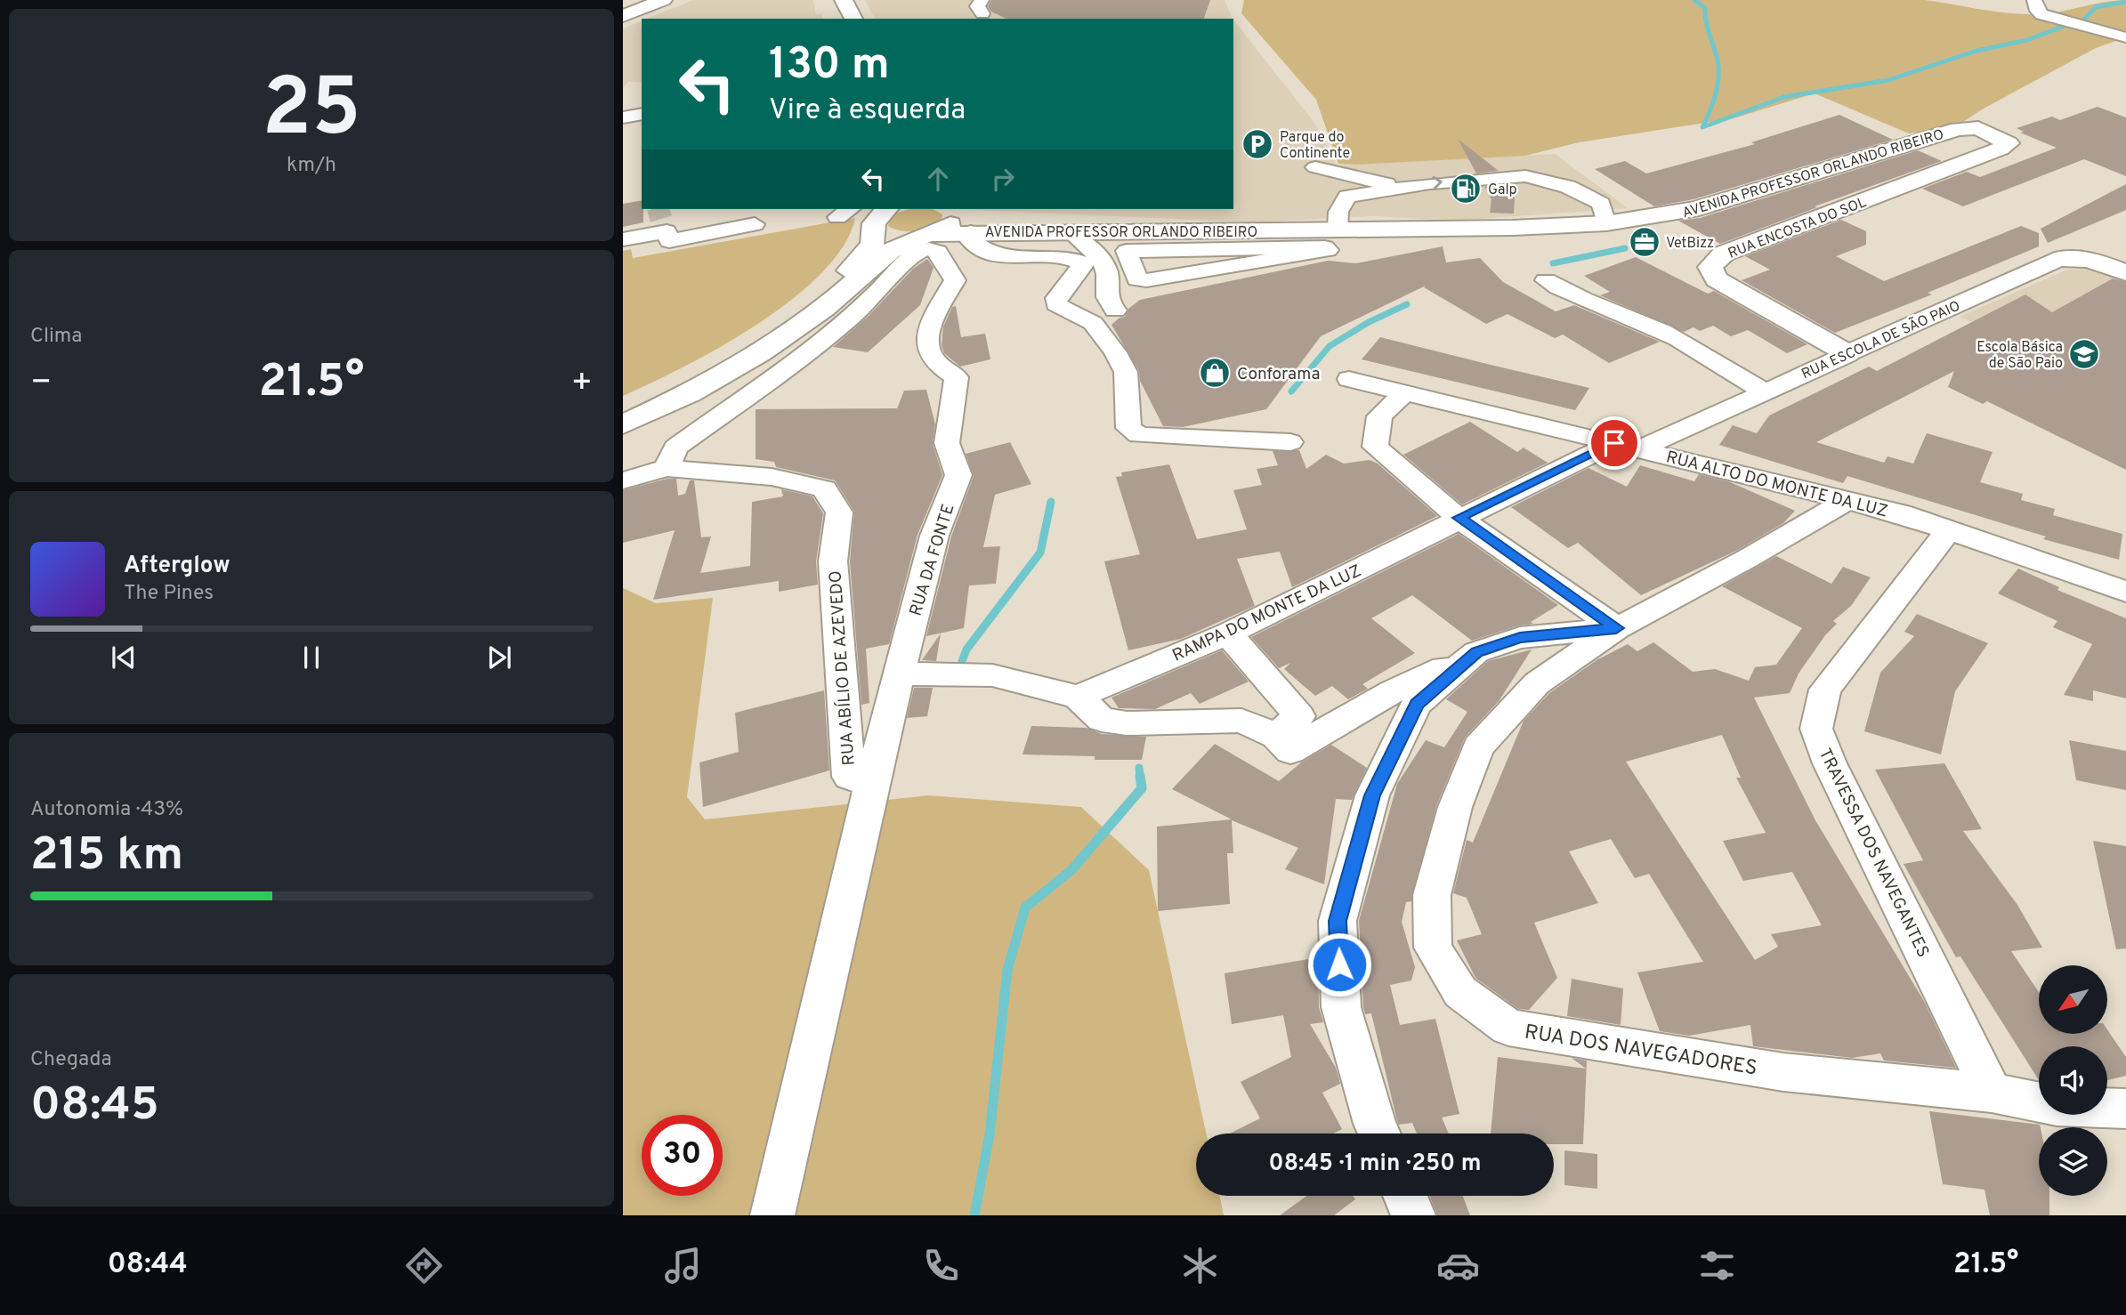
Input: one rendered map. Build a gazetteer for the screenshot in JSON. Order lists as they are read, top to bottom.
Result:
{
  "streets": {
    "main road": ["AVENIDA PROFESSOR ORLANDO RIBEIRO", "RUA ENCOSTA DO SOL", "RUA ESCOLA DE SÃO PAIO"],
    "street": [
      "RUA ALTO DO MONTE DA LUZ",
      "RUA DA FONTE",
      "RAMPA DO MONTE DA LUZ",
      "RUA ABÍLIO DE AZEVEDO",
      "TRAVESSA DOS NAVEGANTES",
      "RUA DOS NAVEGADORES"
    ]
  },
  "crossings": [
    ["AVENIDA PROFESSOR ORLANDO RIBEIRO", "RUA ENCOSTA DO SOL"],
    ["RUA ENCOSTA DO SOL", "RUA ESCOLA DE SÃO PAIO"],
    ["RUA ESCOLA DE SÃO PAIO", "RUA ALTO DO MONTE DA LUZ"],
    ["RUA ESCOLA DE SÃO PAIO", "RAMPA DO MONTE DA LUZ"],
    ["RUA ALTO DO MONTE DA LUZ", "RAMPA DO MONTE DA LUZ"],
    ["RUA ALTO DO MONTE DA LUZ", "TRAVESSA DOS NAVEGANTES"],
    ["RUA ALTO DO MONTE DA LUZ", "RUA DOS NAVEGADORES"],
    ["RUA DA FONTE", "RUA ABÍLIO DE AZEVEDO"],
    ["TRAVESSA DOS NAVEGANTES", "RUA DOS NAVEGADORES"]
  ],
  "places": {
    "parking": ["Parque do Continente"],
    "fuel station": ["Galp"],
    "office": ["VetBizz"],
    "school or university": ["Escola Básica de São Paio"],
    "shop": ["Conforama"]
  },
  "north": "bottom left",
  "page": {
    "tile": [
      ["25", "km/h"],
      "Clima",
      ["Autonomia · 43%", "215 km"],
      ["Chegada", "08:45"]
    ],
    "turn": ["130 m", "Vire à esquerda"],
    "heat": ["−", "21.5°", "+"],
    "song": ["Afterglow", "The Pines"],
    "limit": "30",
    "trip": "08:45 · 1 min · 250 m",
    "tabs": ["08:44", "21.5°"]
  }
}
